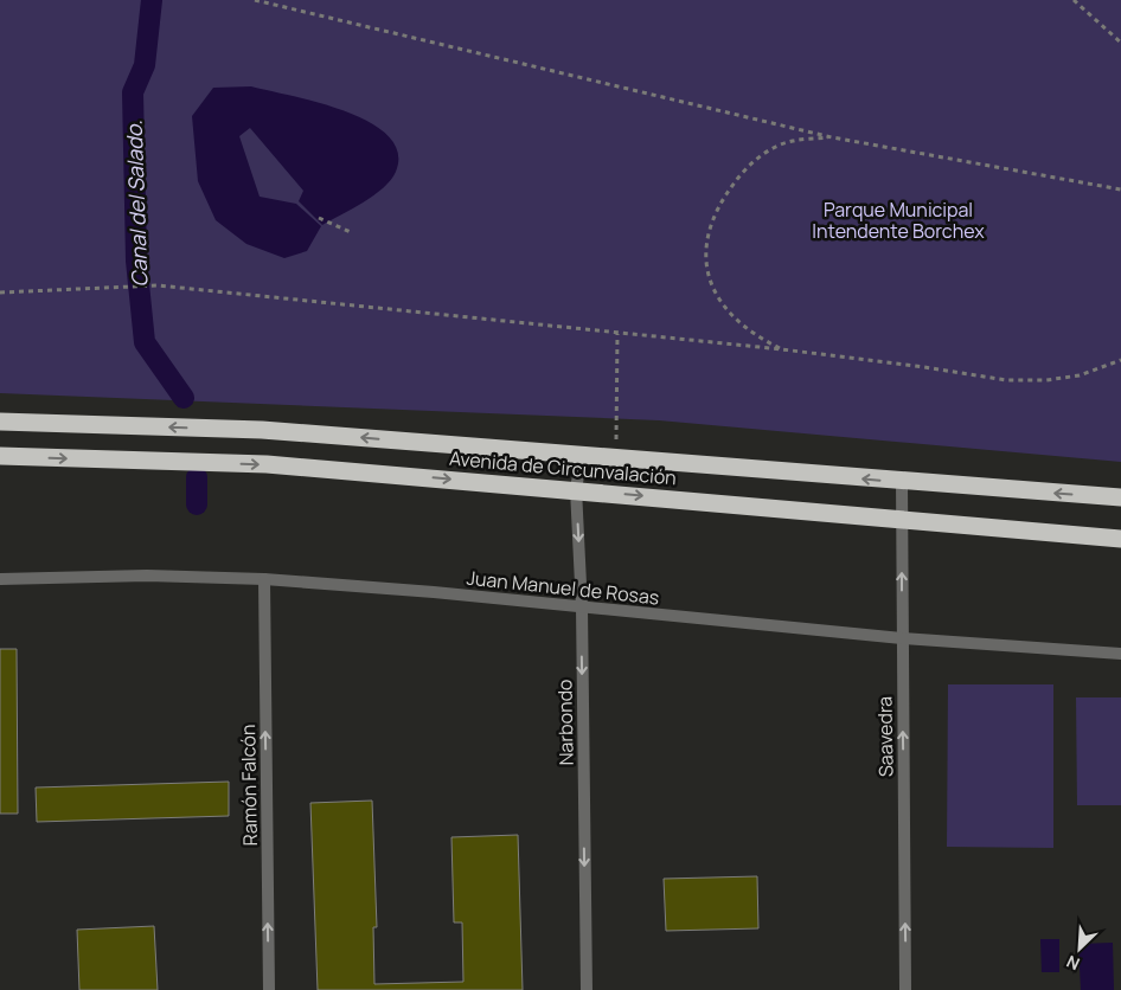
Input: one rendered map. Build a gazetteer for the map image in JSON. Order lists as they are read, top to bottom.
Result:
{
  "streets": {
    "highway": ["Avenida de Circunvalación"],
    "street": [
      "Juan Manuel de Rosas",
      "Narbondo",
      "Saavedra",
      "Ramón Falcón"
    ]
  },
  "crossings": [
    ["Avenida de Circunvalación", "Narbondo"],
    ["Avenida de Circunvalación", "Saavedra"],
    ["Juan Manuel de Rosas", "Narbondo"],
    ["Juan Manuel de Rosas", "Saavedra"],
    ["Juan Manuel de Rosas", "Ramón Falcón"]
  ],
  "one_way": ["Narbondo", "Saavedra", "Ramón Falcón"],
  "water": ["Canal del Salado."],
  "parks": ["Parque Municipal Intendente Borchex"],
  "north": "bottom left"
}
